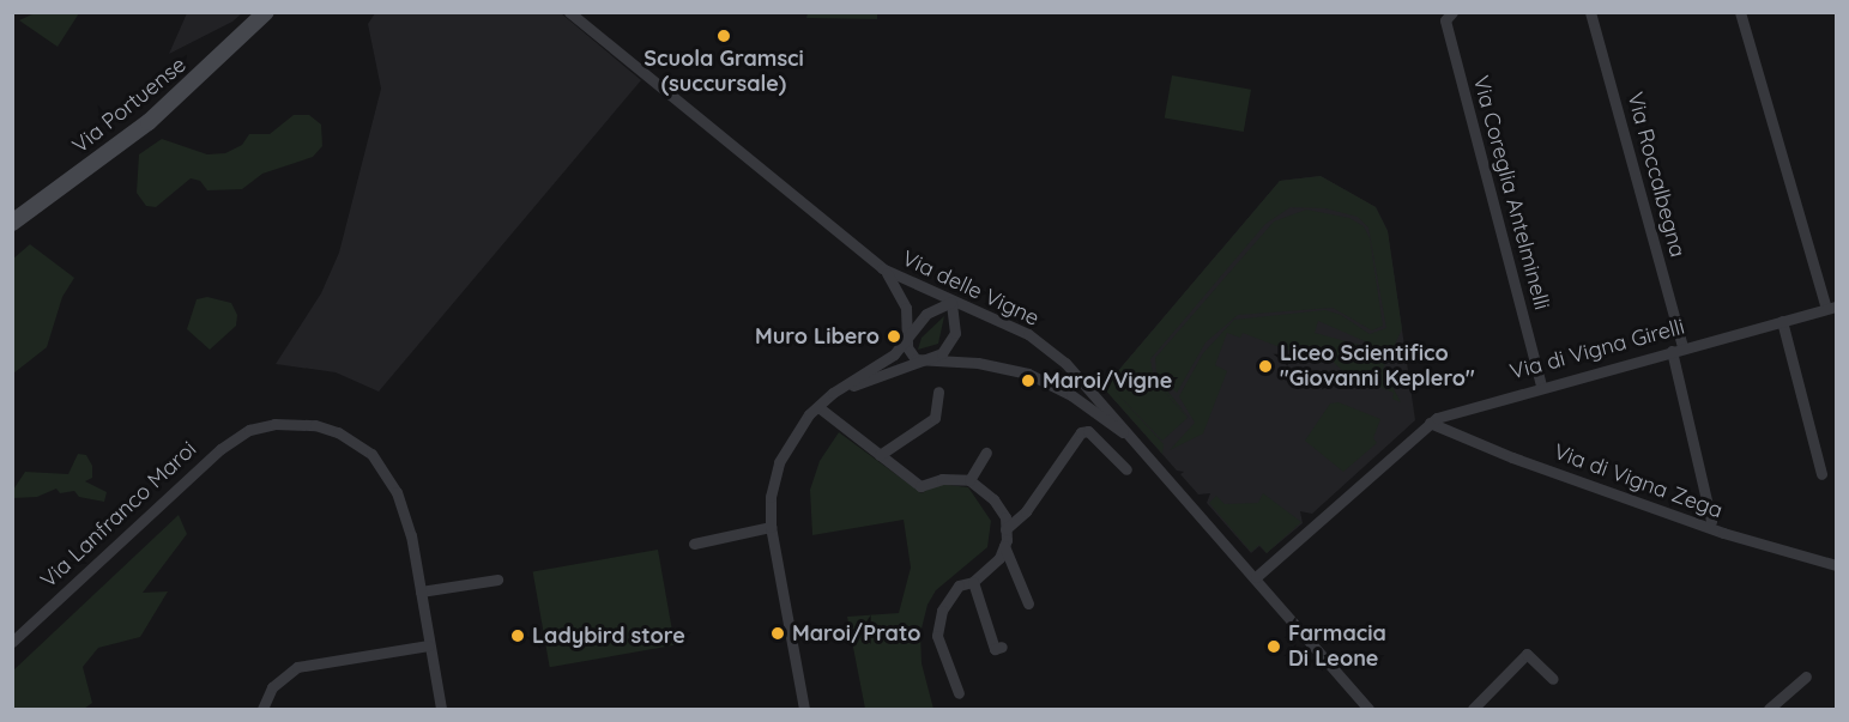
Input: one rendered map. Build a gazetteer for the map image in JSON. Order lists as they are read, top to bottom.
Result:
{
  "streets": {
    "main road": ["Via Portuense"],
    "street": [
      "Via Roccalbegna",
      "Via Coreglia Antelminelli",
      "Via delle Vigne",
      "Via di Vigna Girelli",
      "Via di Vigna Zega",
      "Via Lanfranco Maroi"
    ]
  },
  "crossings": [
    ["Via Roccalbegna", "Via di Vigna Girelli"],
    ["Via Coreglia Antelminelli", "Via di Vigna Girelli"],
    ["Via delle Vigne", "Via di Vigna Girelli"],
    ["Via di Vigna Girelli", "Via di Vigna Zega"]
  ],
  "places": [
    "Scuola Gramsci (succursale)",
    "Muro Libero",
    "Liceo Scientifico \"Giovanni Keplero\"",
    "Maroi/Vigne",
    "Maroi/Prato",
    "Ladybird store",
    "Farmacia Di Leone"
  ]
}
